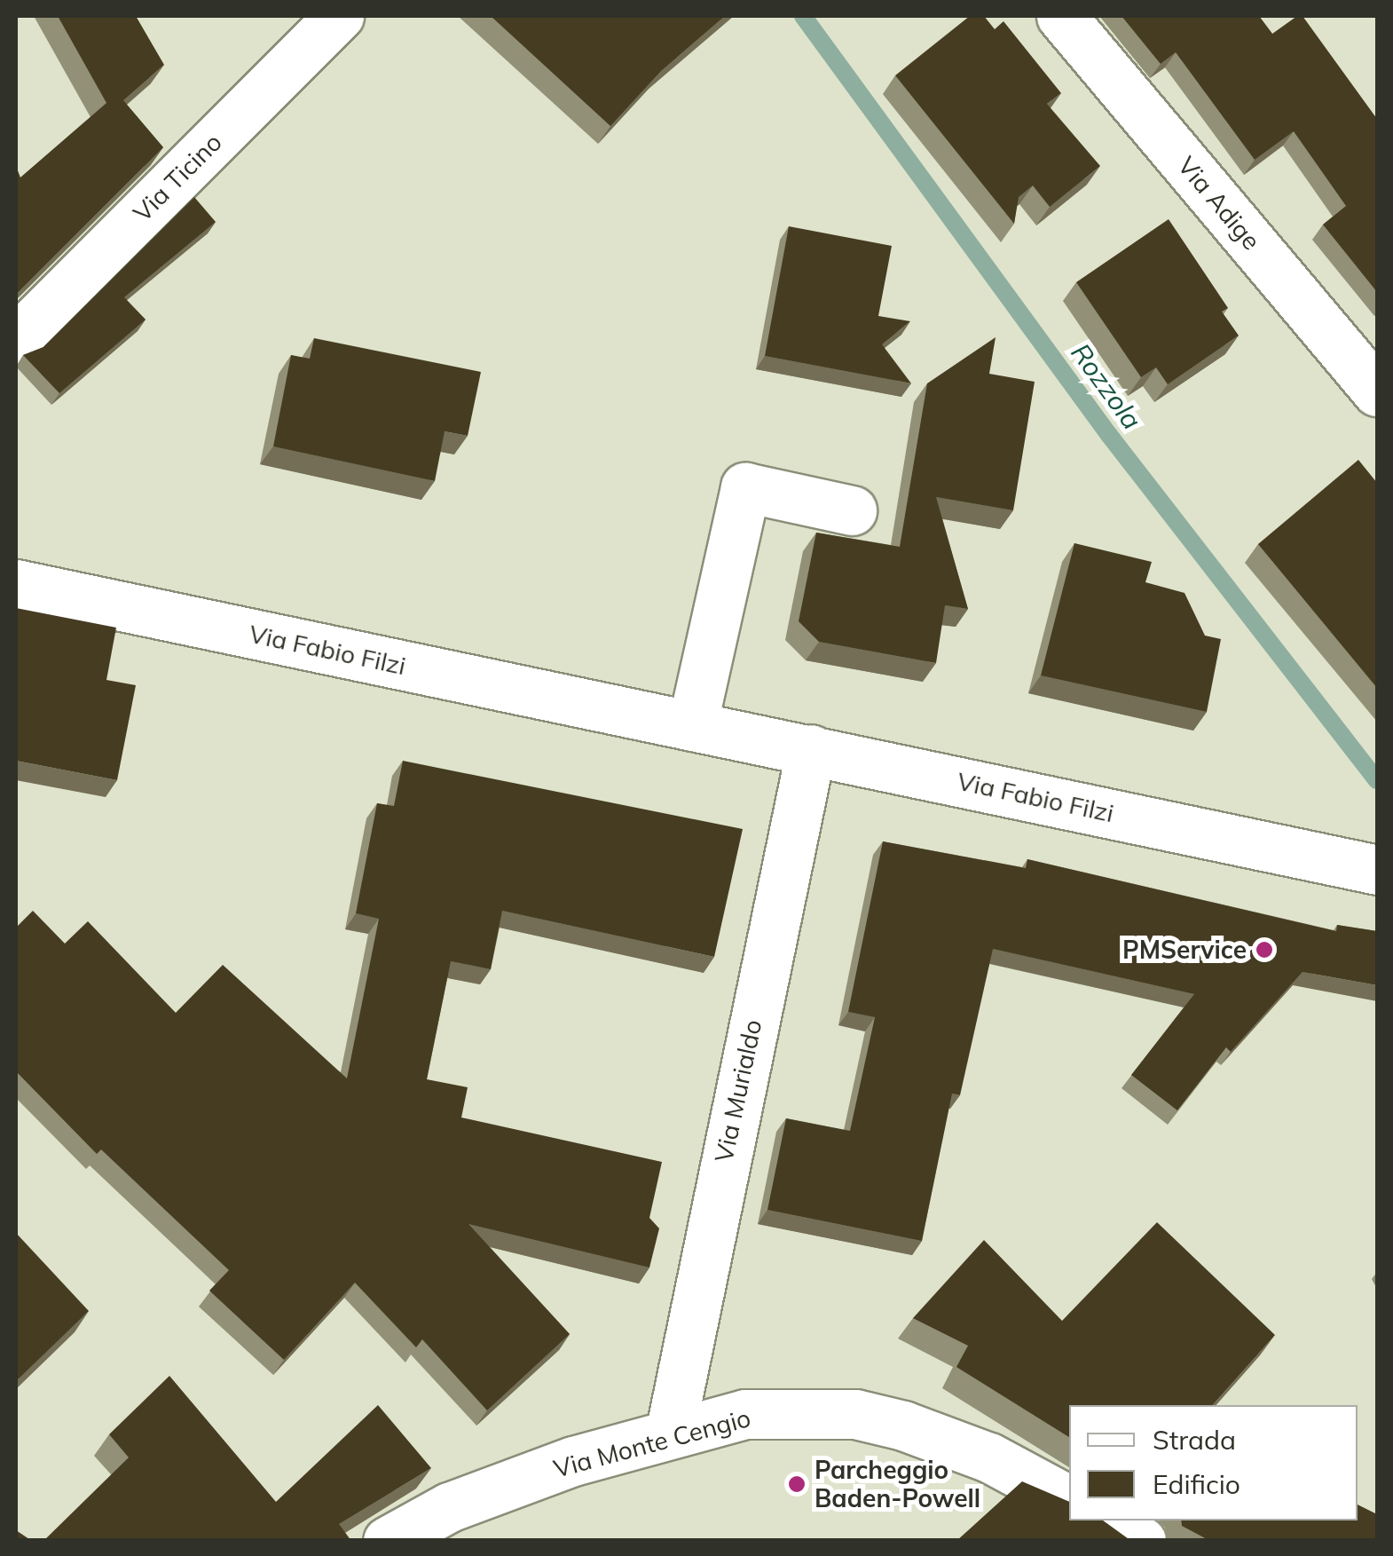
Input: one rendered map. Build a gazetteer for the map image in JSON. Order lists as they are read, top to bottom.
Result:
{
  "streets": {
    "street": [
      "Via Ticino",
      "Via Adige",
      "Via Fabio Filzi",
      "Via Murialdo",
      "Via Monte Cengio"
    ]
  },
  "crossings": [
    ["Via Fabio Filzi", "Via Murialdo"],
    ["Via Murialdo", "Via Monte Cengio"]
  ],
  "water": ["Rozzola"],
  "places": ["PMService", "Parcheggio Baden-Powell"],
  "legend": ["Strada", "Edificio"]
}
